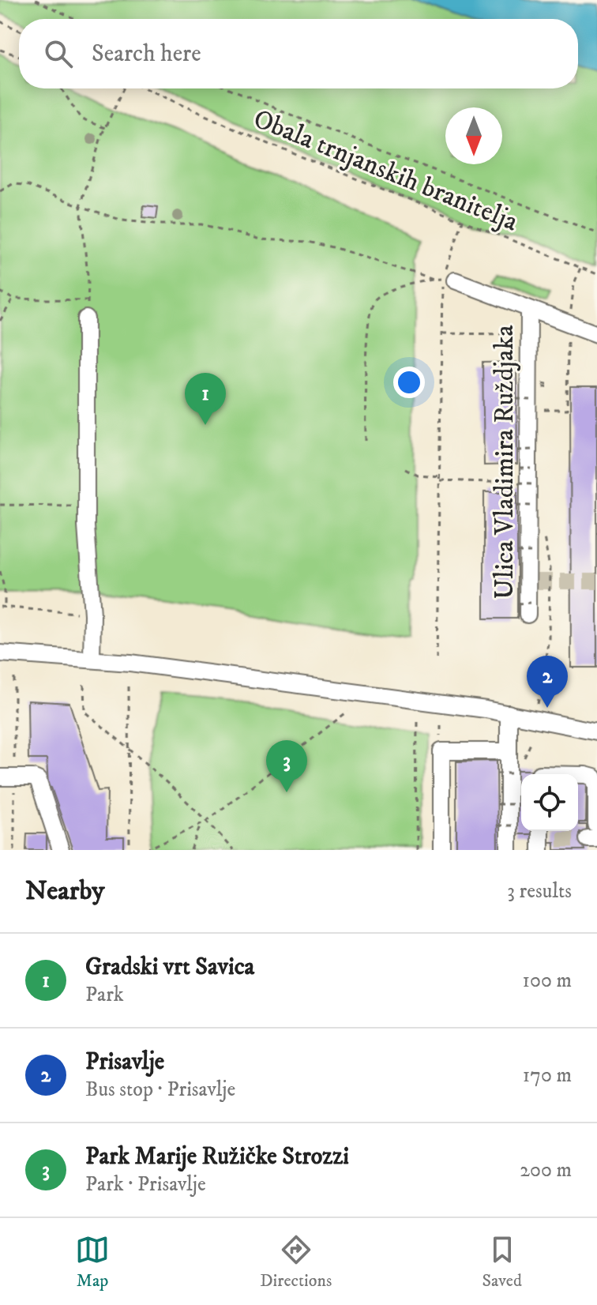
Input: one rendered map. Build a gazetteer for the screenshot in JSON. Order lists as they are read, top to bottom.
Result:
{
  "streets": {
    "street": ["Ulica Vladimira Ruždjaka"],
    "path": ["Obala trnjanskih branitelja"]
  },
  "north": "bottom",
  "page": {
    "search": "Search here",
    "pins": ["1", "2", "3"],
    "heading": ["Nearby", "3 results"],
    "list": [
      {
        "mark": "1",
        "name": "Gradski vrt Savica",
        "note": "Park",
        "value": "100 m"
      },
      {
        "mark": "2",
        "name": "Prisavlje",
        "note": "Bus stop · Prisavlje",
        "value": "170 m"
      },
      {
        "mark": "3",
        "name": "Park Marije Ružičke Strozzi",
        "note": "Park · Prisavlje",
        "value": "200 m"
      }
    ],
    "nav": ["Map", "Directions", "Saved"]
  }
}
